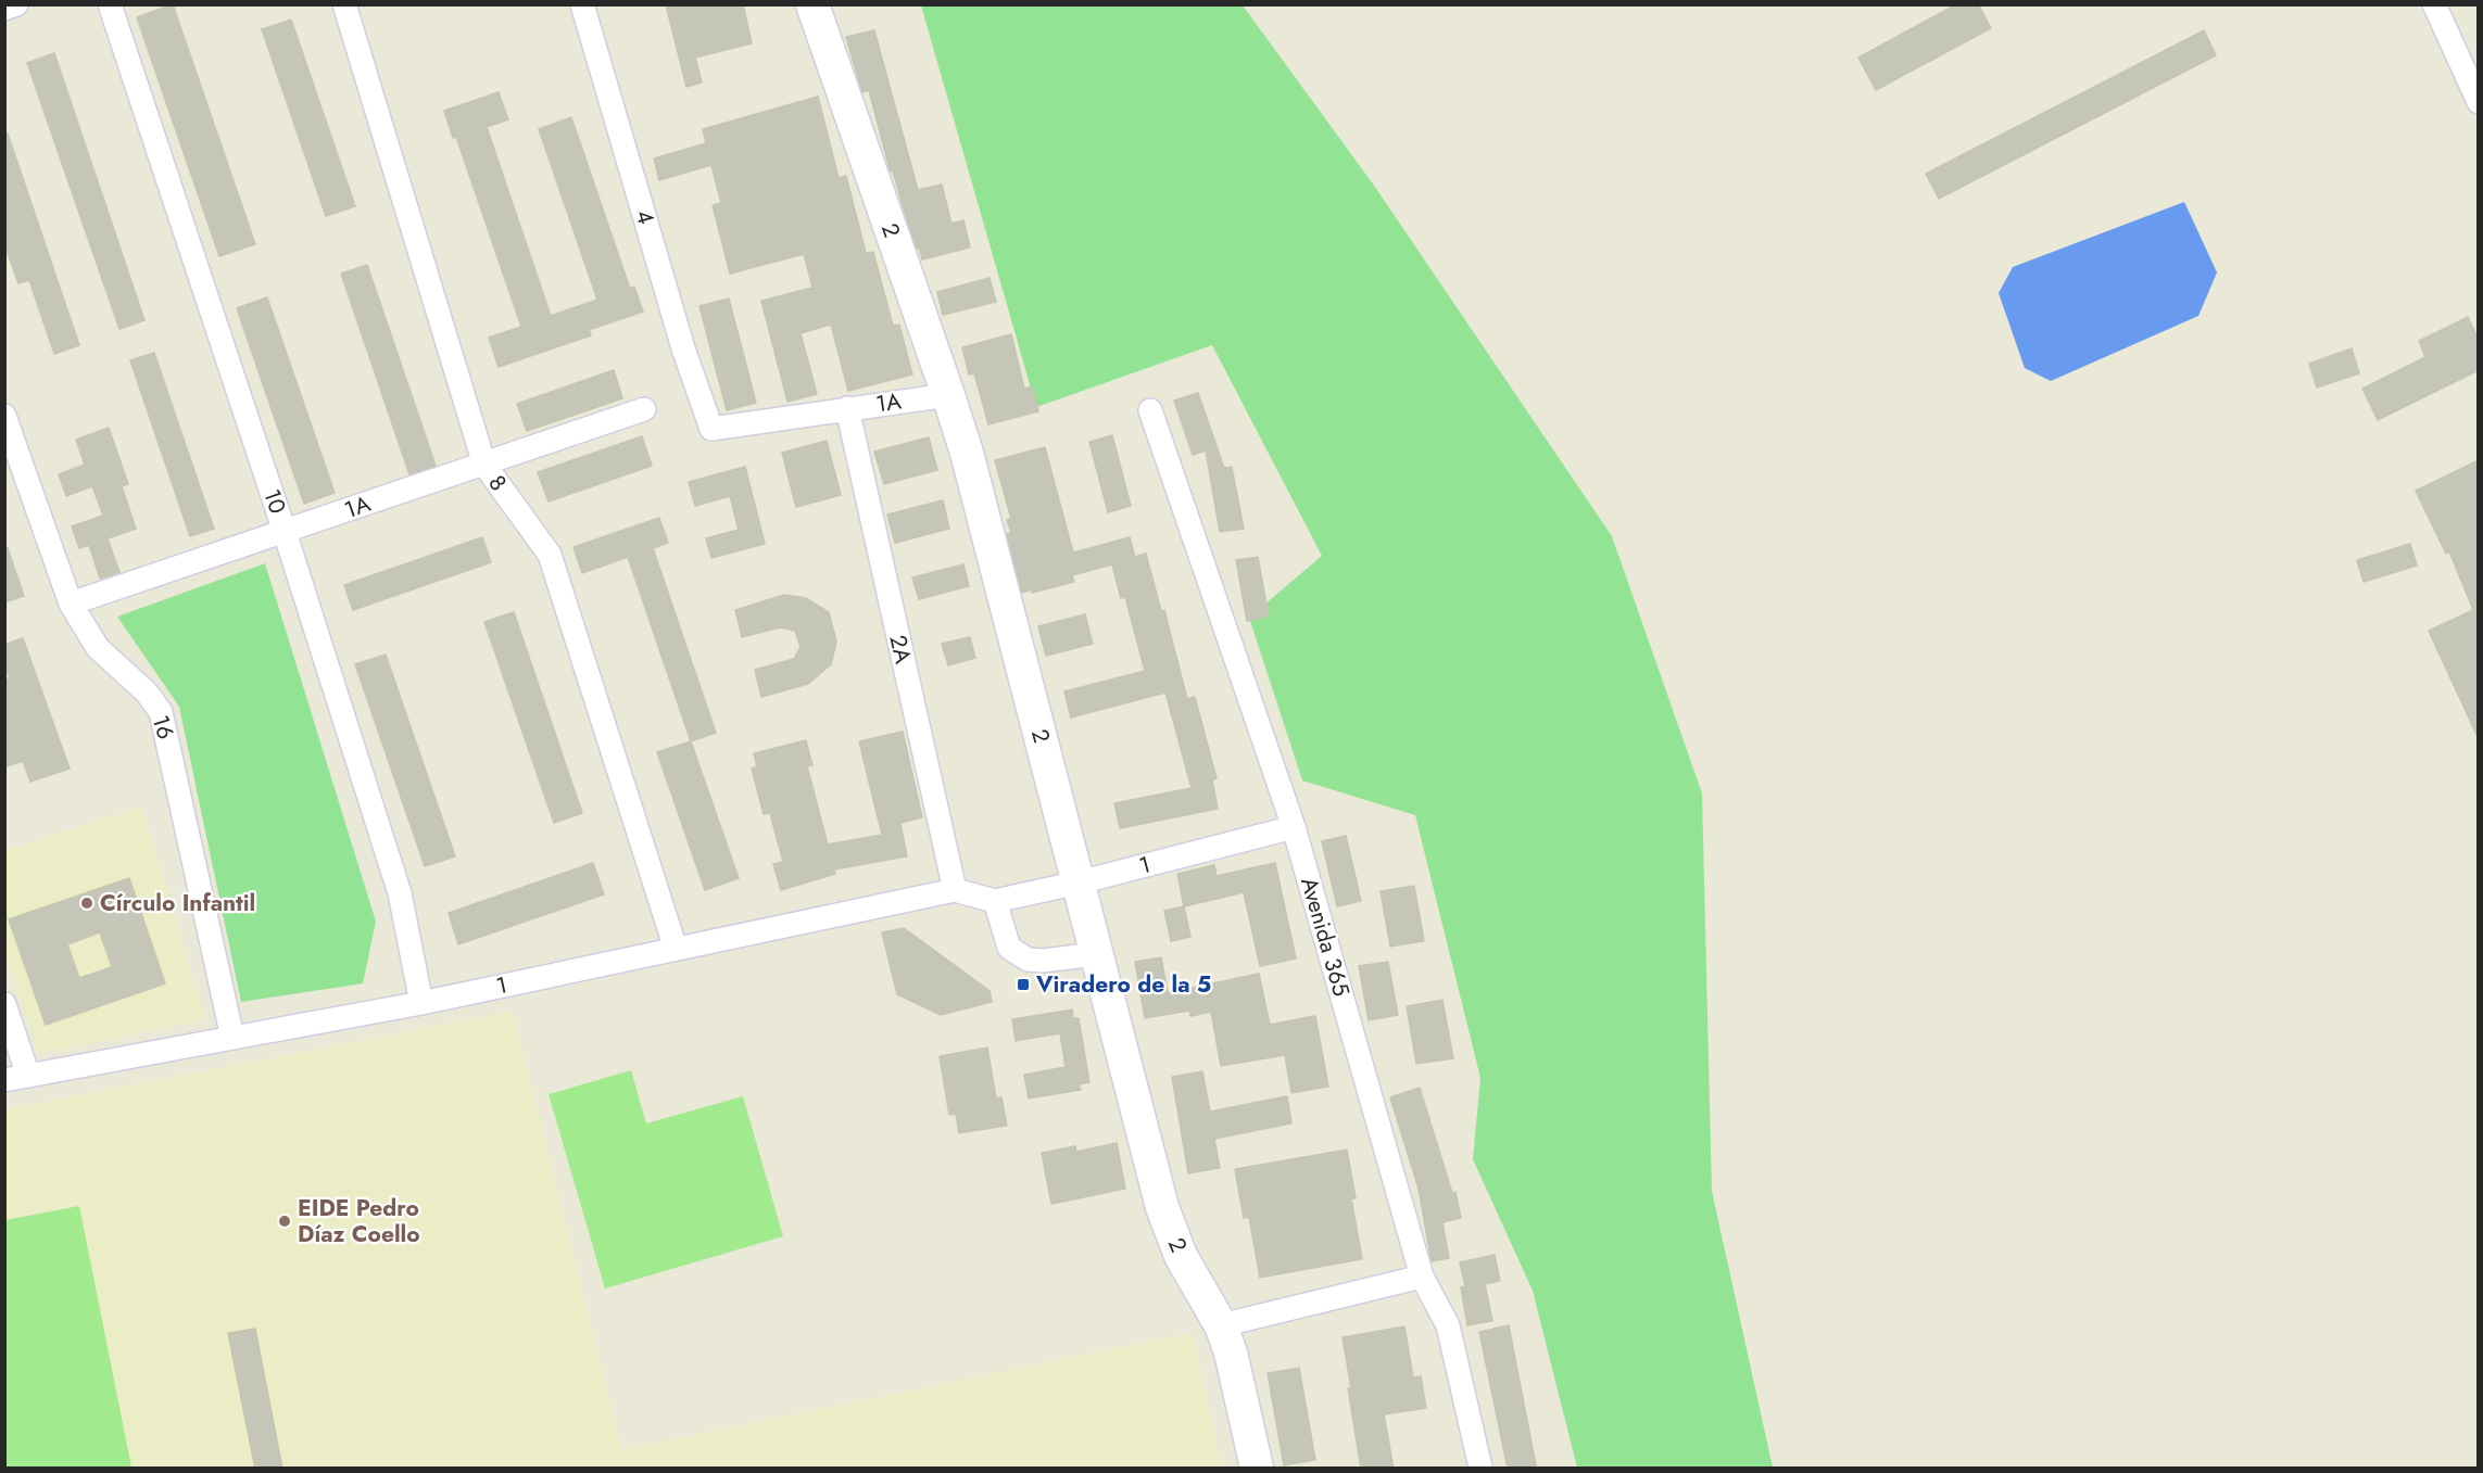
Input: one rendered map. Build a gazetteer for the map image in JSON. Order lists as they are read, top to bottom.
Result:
{
  "streets": {
    "street": [
      "4",
      "2",
      "1A",
      "8",
      "10",
      "2A",
      "16",
      "1",
      "Avenida 365"
    ]
  },
  "crossings": [
    ["4", "1A"],
    ["2", "1A"],
    ["2", "1"],
    ["1A", "8"],
    ["1A", "10"],
    ["1A", "2A"],
    ["1A", "16"],
    ["8", "1"],
    ["10", "1"],
    ["2A", "1"],
    ["16", "1"],
    ["1", "Avenida 365"]
  ],
  "places": {
    "other": ["Círculo Infantil", "EIDE Pedro Díaz Coello"],
    "transit": ["Viradero de la 5"]
  }
}
